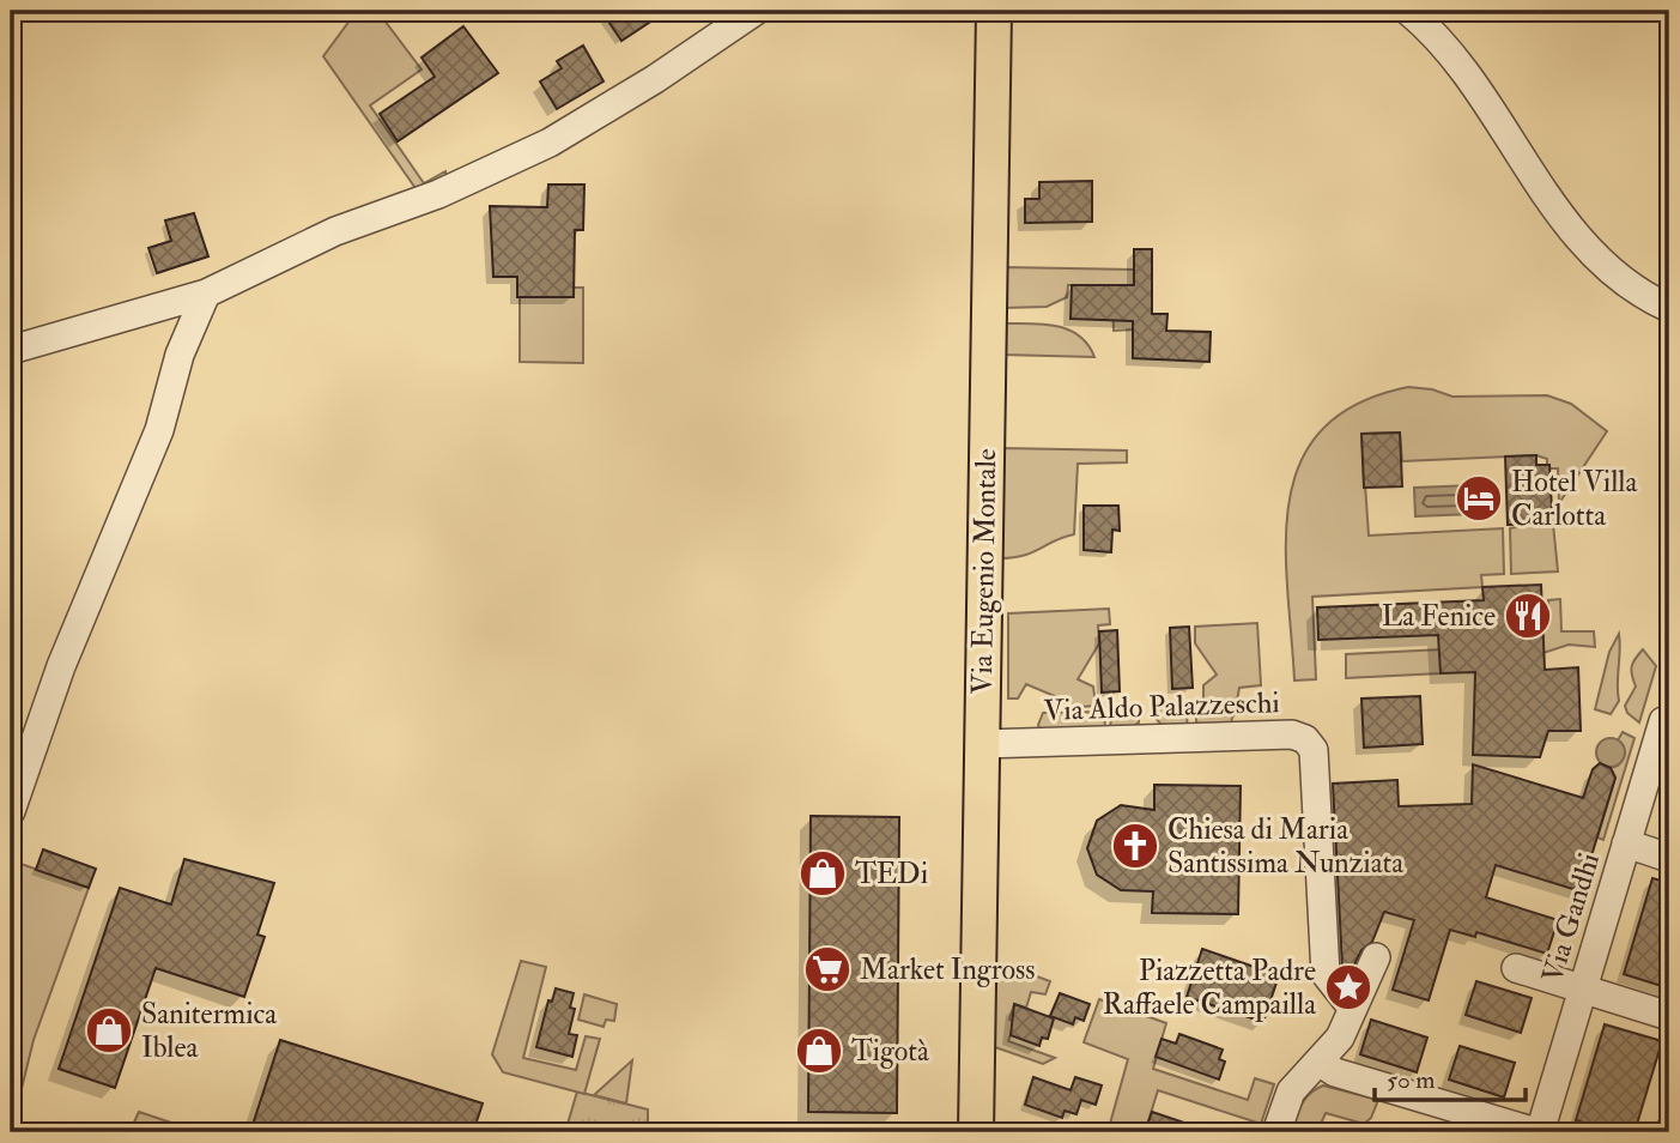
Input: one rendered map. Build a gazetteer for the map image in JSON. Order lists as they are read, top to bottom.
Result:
{
  "streets": {
    "main road": ["Via Eugenio Montale"],
    "street": ["Via Aldo Palazzeschi", "Via Gandhi"]
  },
  "crossings": [
    ["Via Eugenio Montale", "Via Aldo Palazzeschi"]
  ],
  "places": {
    "hotel": ["Hotel Villa Carlotta"],
    "restaurant": ["La Fenice"],
    "church": ["Chiesa di Maria Santissima Nunziata"],
    "shop": ["TEDi", "Sanitermica Iblea", "Tigotà"],
    "supermarket": ["Market Ingross"],
    "place": ["Piazzetta Padre Raffaele Campailla"]
  },
  "scale_bar": "50 m"
}
